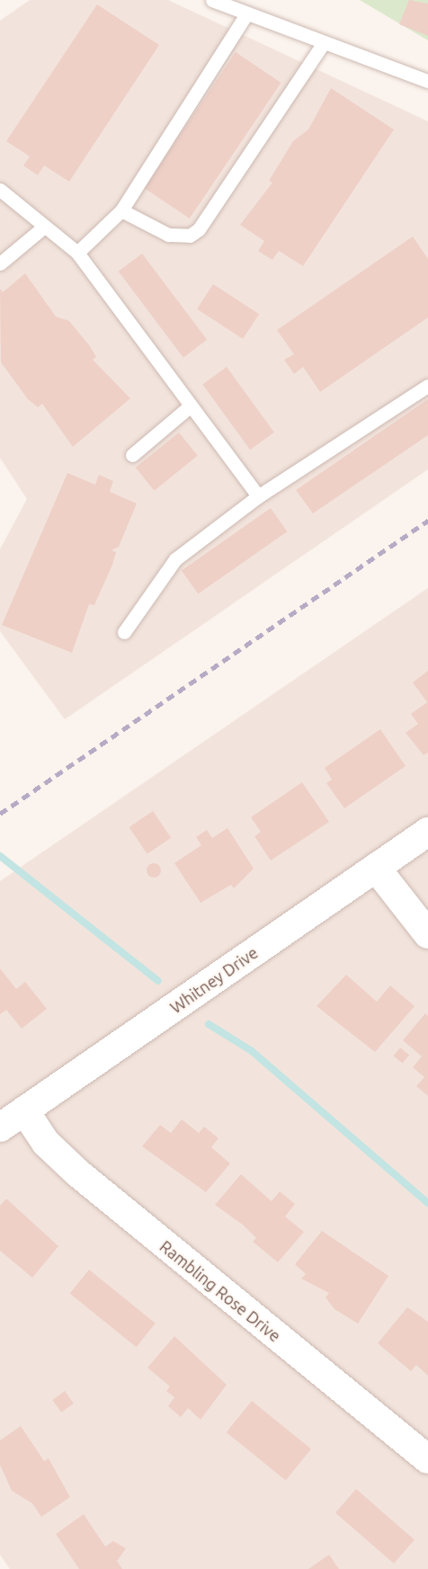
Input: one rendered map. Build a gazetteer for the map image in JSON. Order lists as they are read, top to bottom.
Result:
{
  "streets": {
    "street": ["Whitney Drive", "Rambling Rose Drive"]
  },
  "crossings": [
    ["Whitney Drive", "Rambling Rose Drive"]
  ]
}
